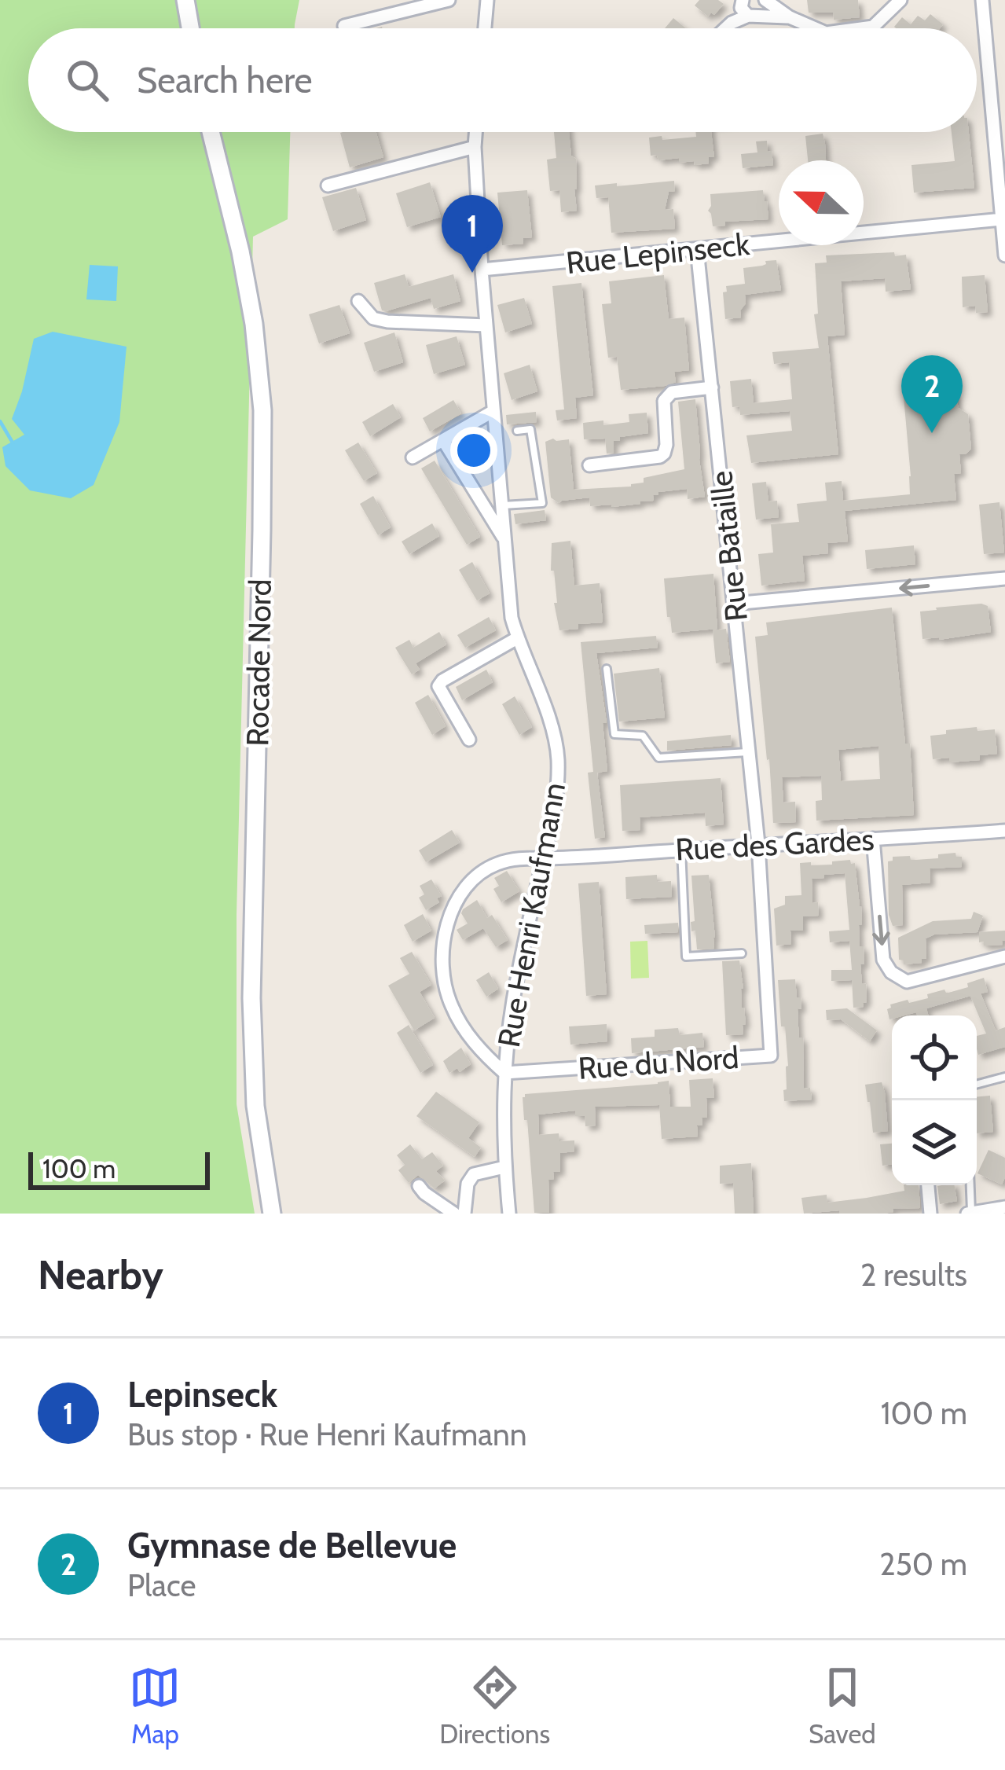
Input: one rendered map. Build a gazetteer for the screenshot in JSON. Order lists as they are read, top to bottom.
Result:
{
  "streets": {
    "main road": ["Rocade Nord"],
    "street": [
      "Rue Lepinseck",
      "Rue Bataille",
      "Rue des Gardes",
      "Rue Henri Kaufmann",
      "Rue du Nord"
    ]
  },
  "crossings": [
    ["Rue Lepinseck", "Rue Bataille"],
    ["Rue Lepinseck", "Rue Henri Kaufmann"],
    ["Rue Bataille", "Rue des Gardes"],
    ["Rue Bataille", "Rue du Nord"],
    ["Rue des Gardes", "Rue Henri Kaufmann"],
    ["Rue des Gardes", "Rue du Nord"],
    ["Rue Henri Kaufmann", "Rue du Nord"]
  ],
  "scale_bar": "100 m",
  "north": "left",
  "page": {
    "search": "Search here",
    "pins": ["1", "2"],
    "scale": "100 m",
    "heading": ["Nearby", "2 results"],
    "list": [
      {
        "mark": "1",
        "name": "Lepinseck",
        "note": "Bus stop · Rue Henri Kaufmann",
        "value": "100 m"
      },
      {
        "mark": "2",
        "name": "Gymnase de Bellevue",
        "note": "Place",
        "value": "250 m"
      }
    ],
    "nav": ["Map", "Directions", "Saved"]
  }
}
